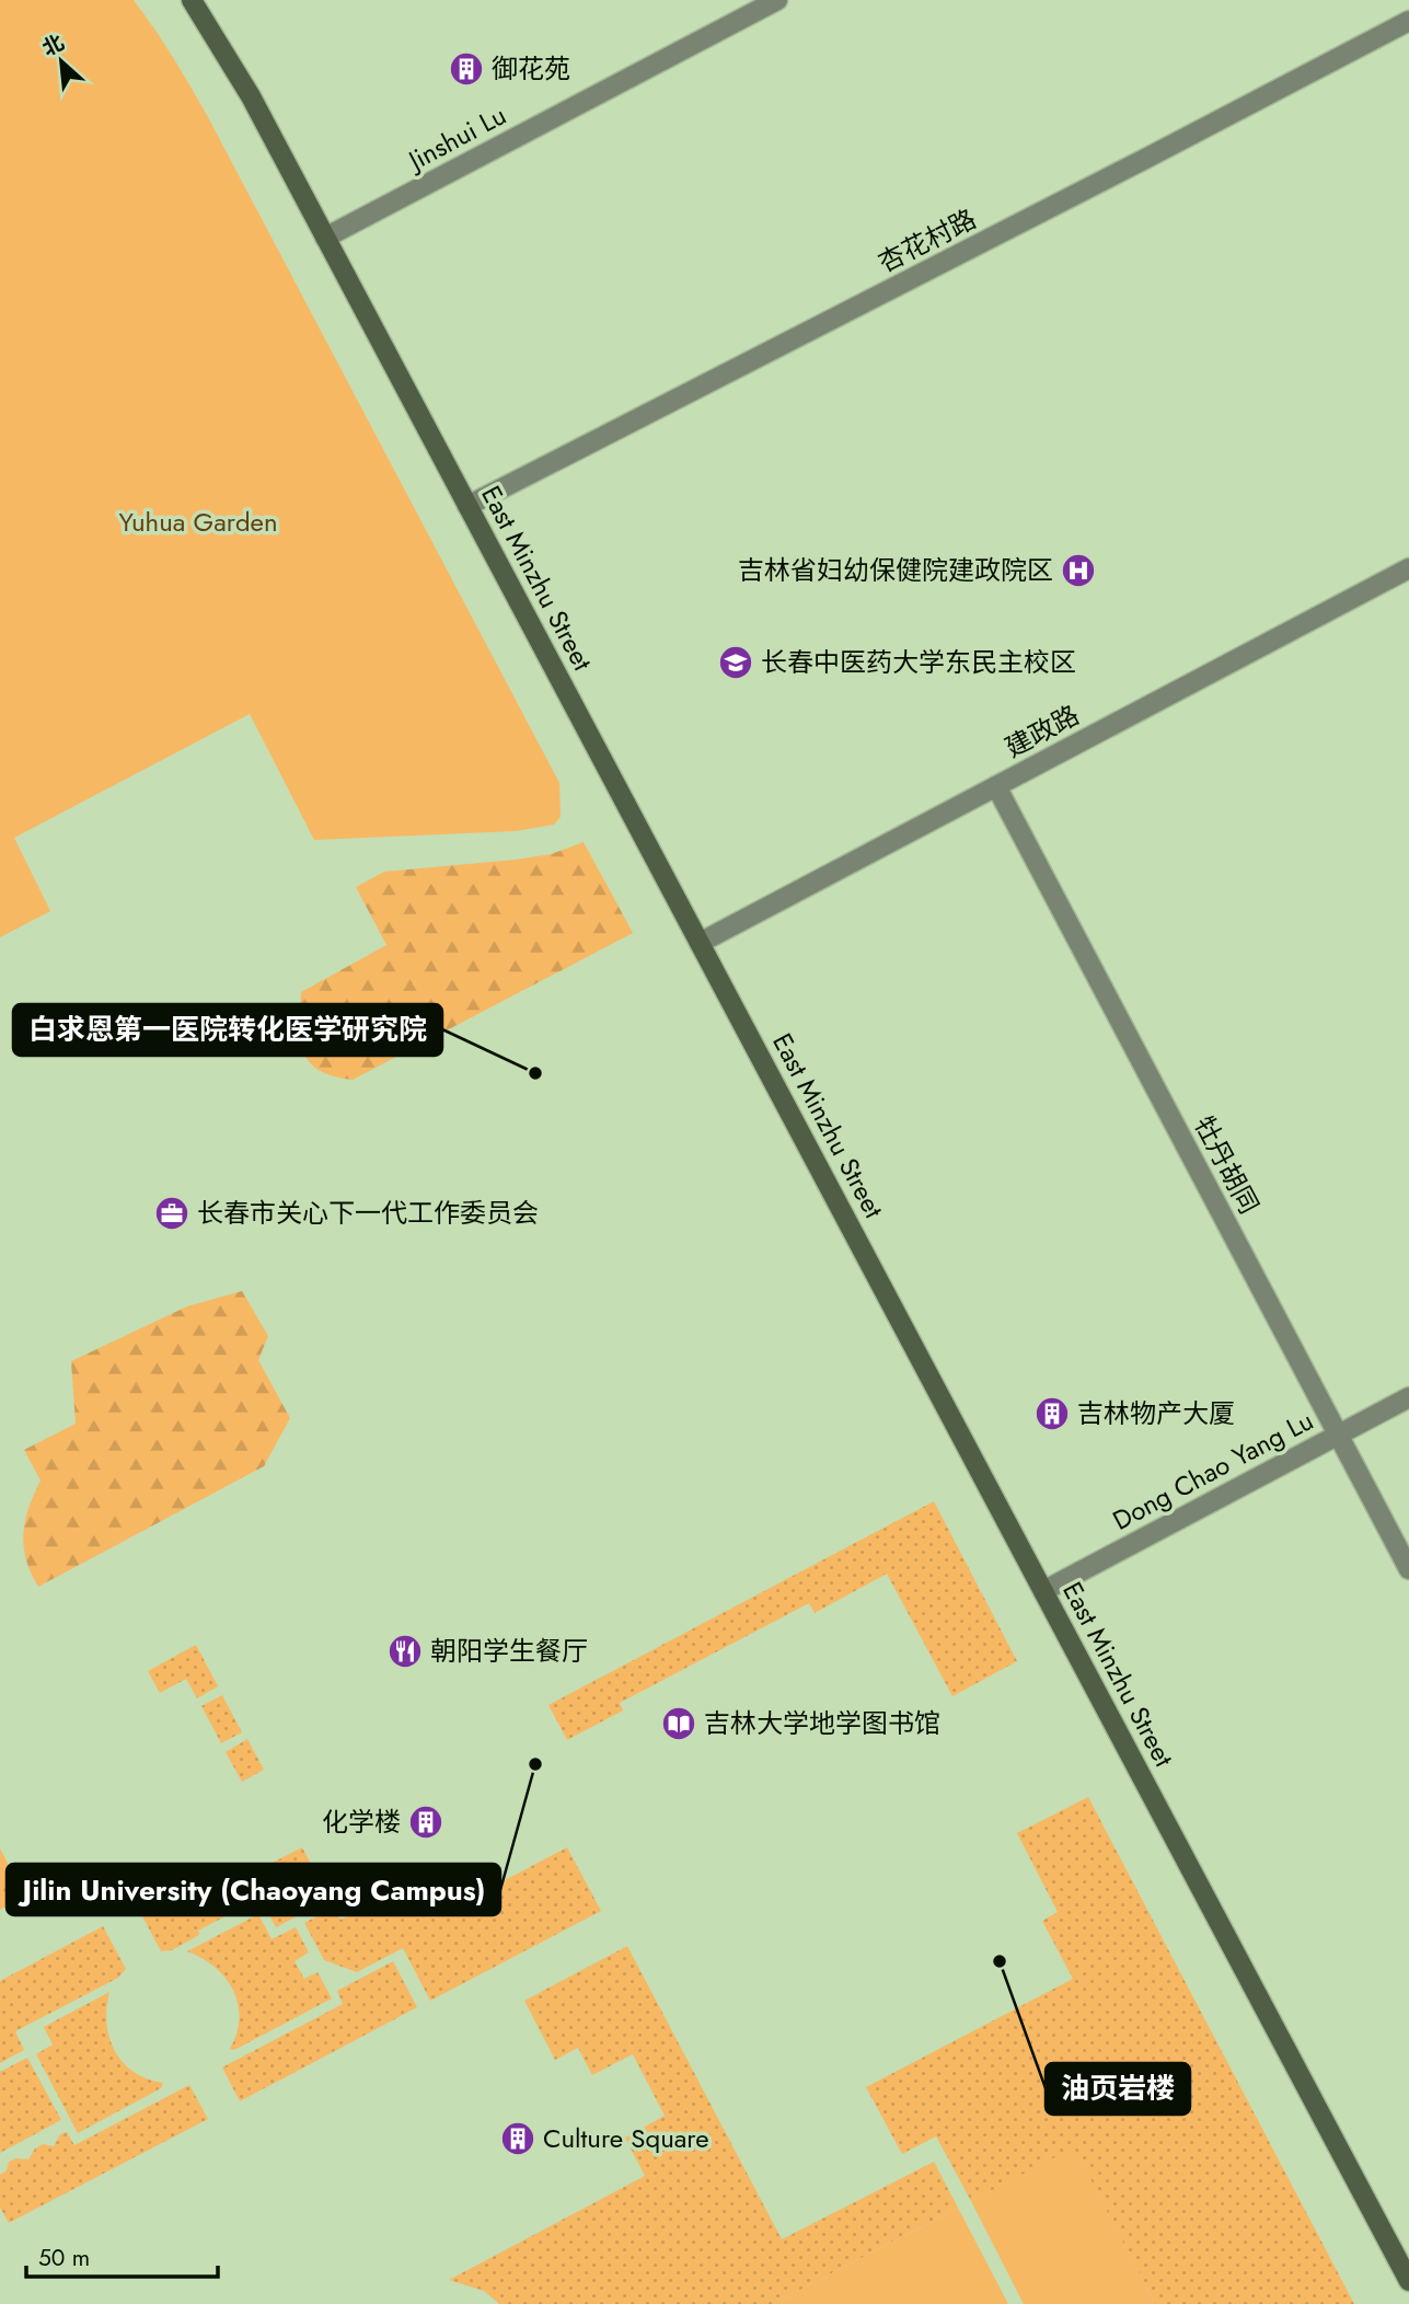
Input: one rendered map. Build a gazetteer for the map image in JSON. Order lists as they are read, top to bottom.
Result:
{
  "streets": {
    "main road": ["East Minzhu Street"],
    "street": [
      "Jinshui Lu",
      "杏花村路",
      "建政路",
      "牡丹胡同",
      "Dong Chao Yang Lu"
    ]
  },
  "crossings": [
    ["Jinshui Lu", "East Minzhu Street"],
    ["杏花村路", "East Minzhu Street"],
    ["East Minzhu Street", "建政路"],
    ["East Minzhu Street", "Dong Chao Yang Lu"],
    ["建政路", "牡丹胡同"],
    ["牡丹胡同", "Dong Chao Yang Lu"]
  ],
  "parks": ["Yuhua Garden"],
  "places": {
    "building": [
      "御花苑",
      "吉林物产大厦",
      "化学楼",
      "Culture Square"
    ],
    "hospital": ["吉林省妇幼保健院建政院区"],
    "school or university": ["长春中医药大学东民主校区"],
    "other": ["白求恩第一医院转化医学研究院", "Jilin University (Chaoyang Campus)", "油页岩楼"],
    "office": ["长春市关心下一代工作委员会"],
    "restaurant": ["朝阳学生餐厅"],
    "library": ["吉林大学地学图书馆"]
  },
  "scale_bar": "50 m",
  "north": "top left"
}
